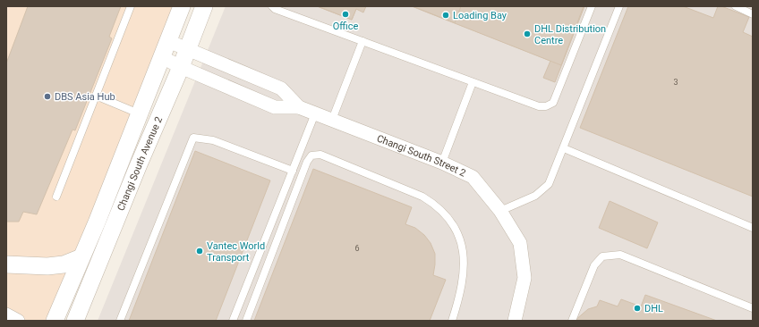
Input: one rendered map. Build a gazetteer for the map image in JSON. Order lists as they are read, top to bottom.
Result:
{
  "streets": {
    "street": ["Changi South Street 2", "Changi South Avenue 2"]
  },
  "crossings": [
    ["Changi South Street 2", "Changi South Avenue 2"]
  ],
  "places": [
    "Office",
    "Loading Bay",
    "DHL Distribution Centre",
    "DBS Asia Hub",
    "Vantec World Transport",
    "DHL"
  ],
  "house_numbers": ["3", "6"]
}
